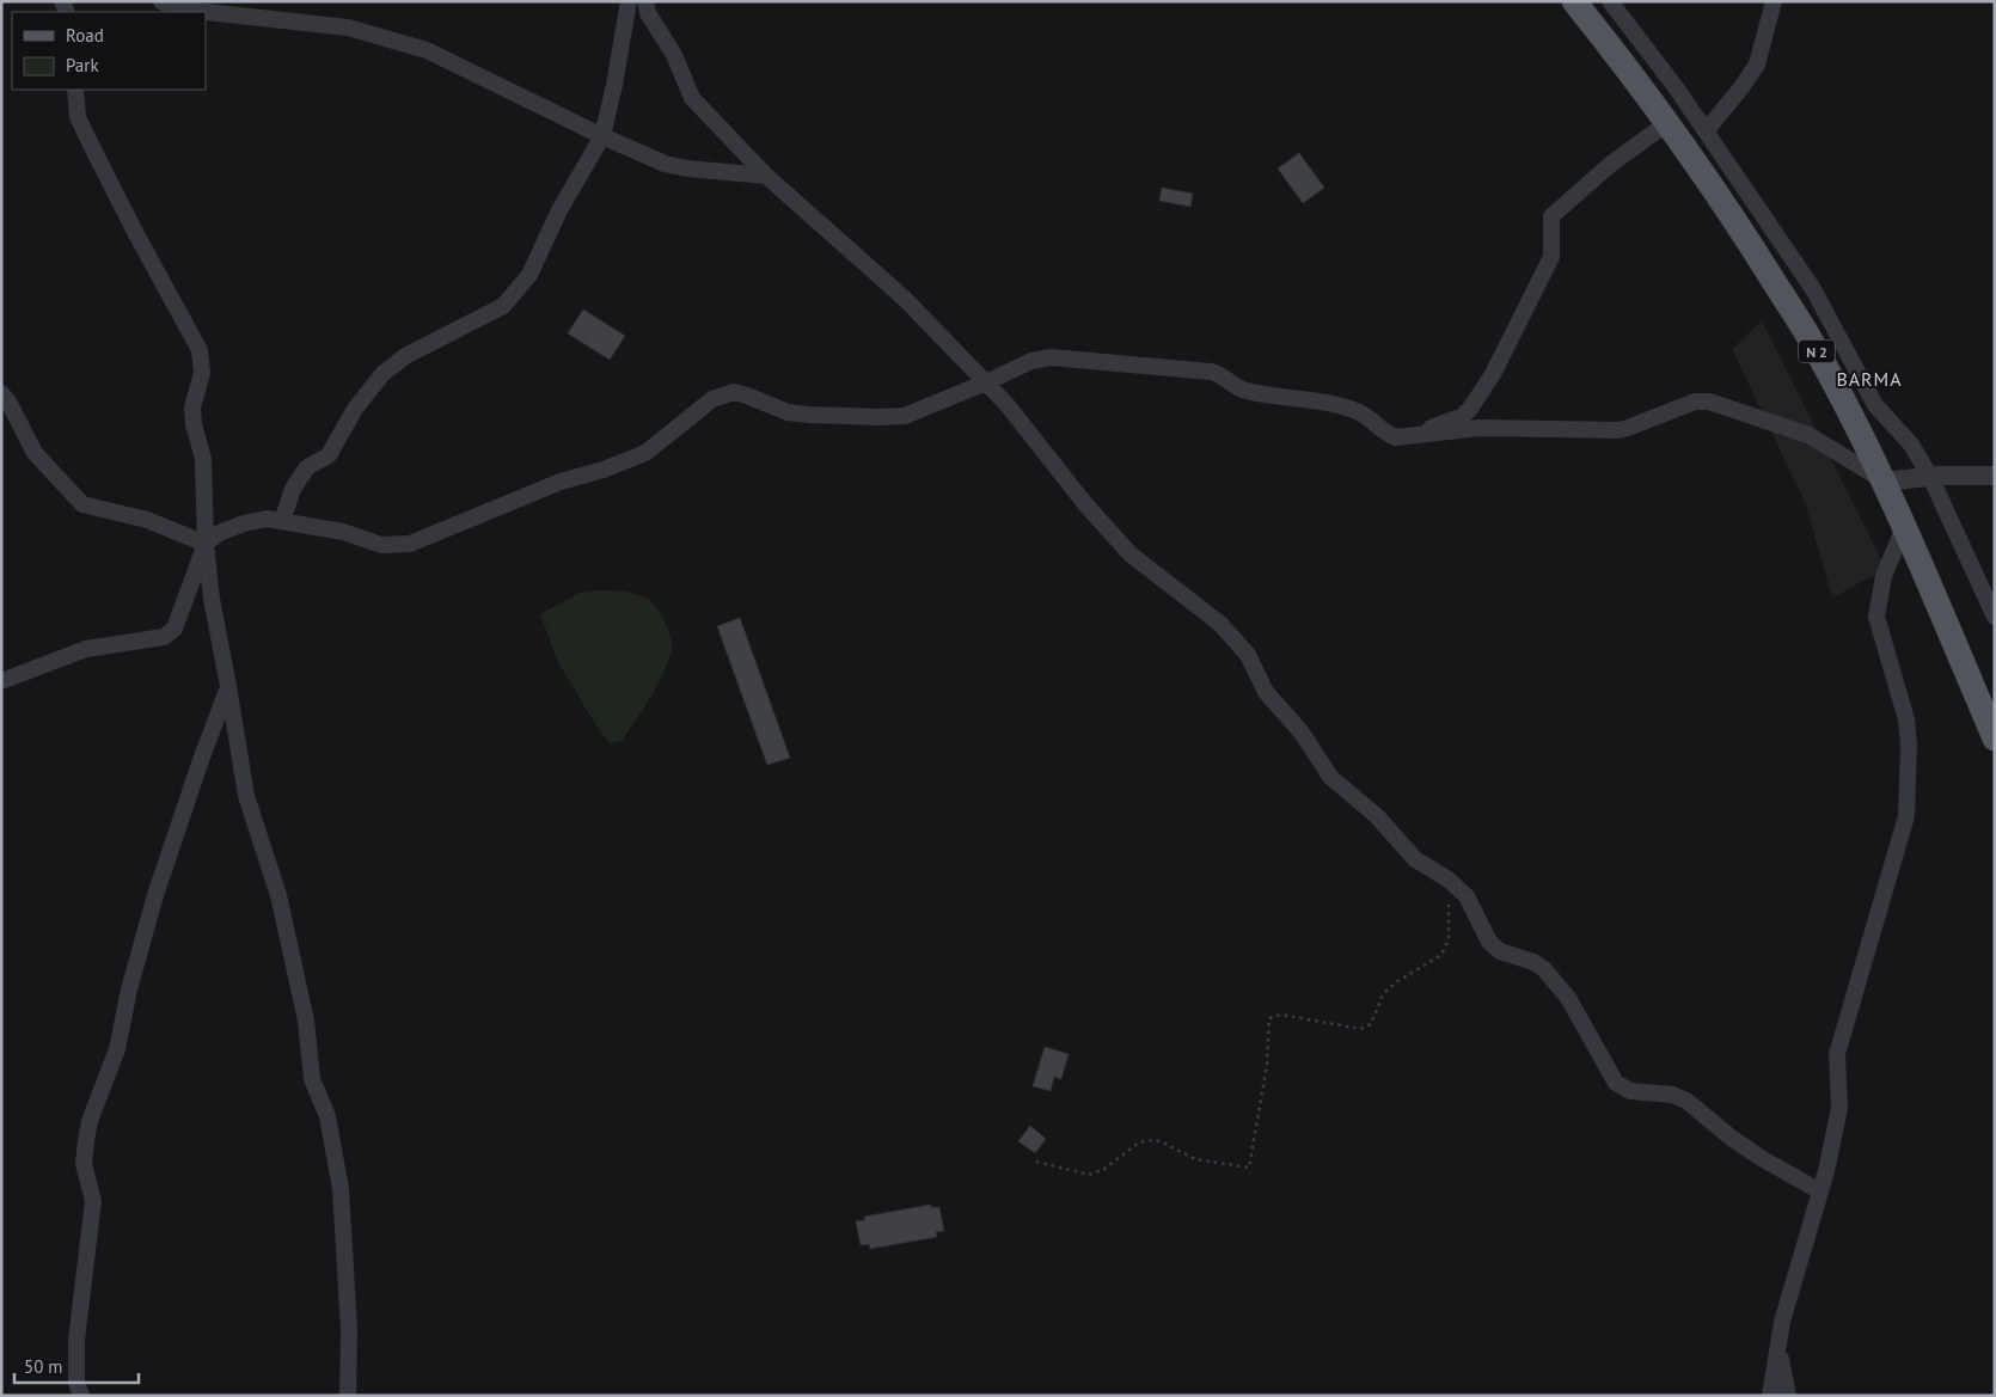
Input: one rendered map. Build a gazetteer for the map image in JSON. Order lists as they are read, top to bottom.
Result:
{
  "streets": {
    "main road": ["N 2"]
  },
  "districts": ["BARMA"],
  "legend": ["Road", "Park"],
  "scale_bar": "50 m"
}
